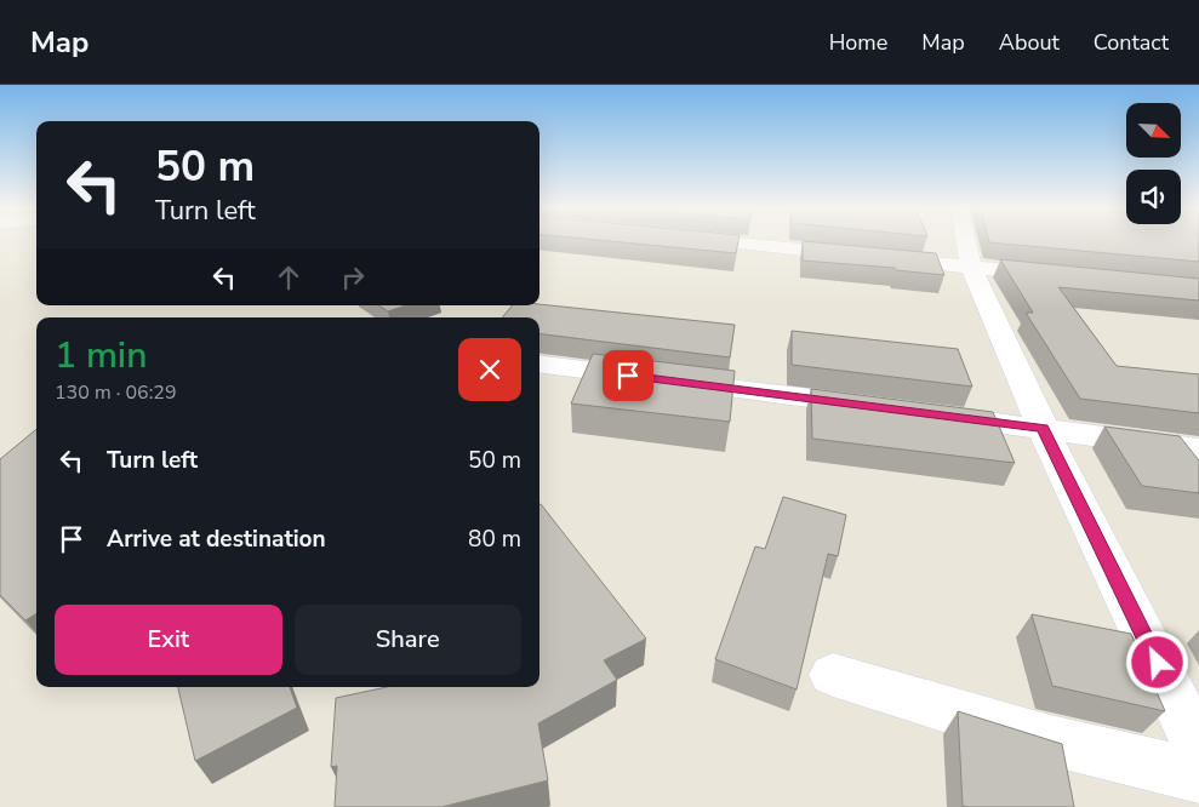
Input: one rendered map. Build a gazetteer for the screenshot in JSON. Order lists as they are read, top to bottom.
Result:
{
  "north": "bottom right",
  "page": {
    "header": "Map",
    "nav": [
      "Home",
      "Map",
      "About",
      "Contact"
    ],
    "turn": ["50 m", "Turn left"],
    "heading": ["1 min", "130 m · 06:29"],
    "list": [
      {
        "name": "Turn left",
        "value": "50 m"
      },
      {
        "name": "Arrive at destination",
        "value": "80 m"
      }
    ],
    "buttons": ["Exit", "Share"]
  }
}
